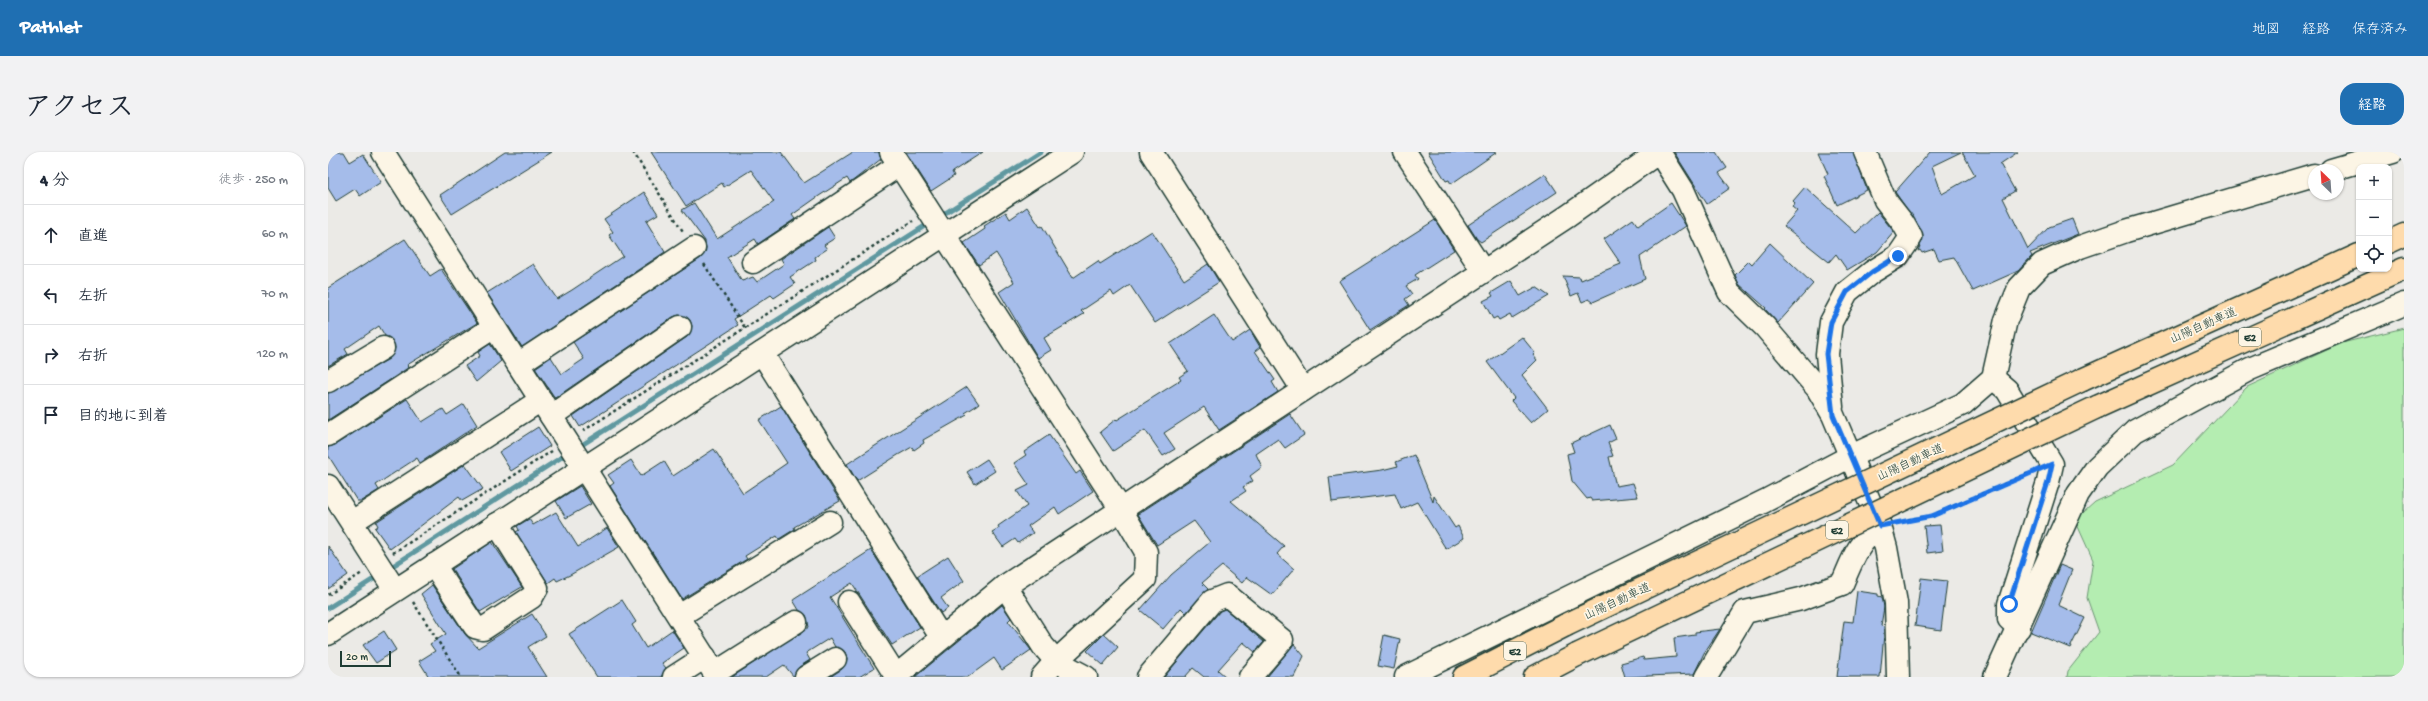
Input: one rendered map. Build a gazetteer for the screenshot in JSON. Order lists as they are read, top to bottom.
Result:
{
  "streets": {
    "highway": ["山陽自動車道", "E2"]
  },
  "scale_bar": "20 m",
  "north": "top left",
  "page": {
    "header": "Pathlet",
    "nav": ["地図", "経路", "保存済み"],
    "title": "アクセス",
    "buttons": "経路",
    "heading": ["4 分", "徒歩 · 250 m"],
    "map_buttons": ["+", "−"],
    "list": [
      ["直進", "60 m"],
      ["左折", "70 m"],
      ["右折", "120 m"],
      "目的地に到着"
    ],
    "scale": "20 m"
  }
}
